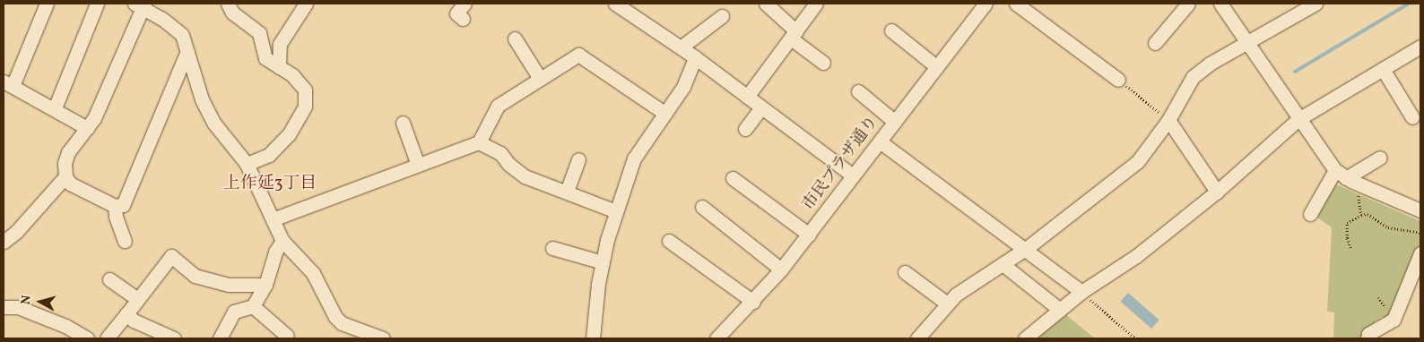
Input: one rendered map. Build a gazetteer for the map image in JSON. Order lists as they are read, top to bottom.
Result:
{
  "streets": {
    "street": ["市民プラザ通り"]
  },
  "districts": ["上作延3丁目"],
  "north": "left"
}
